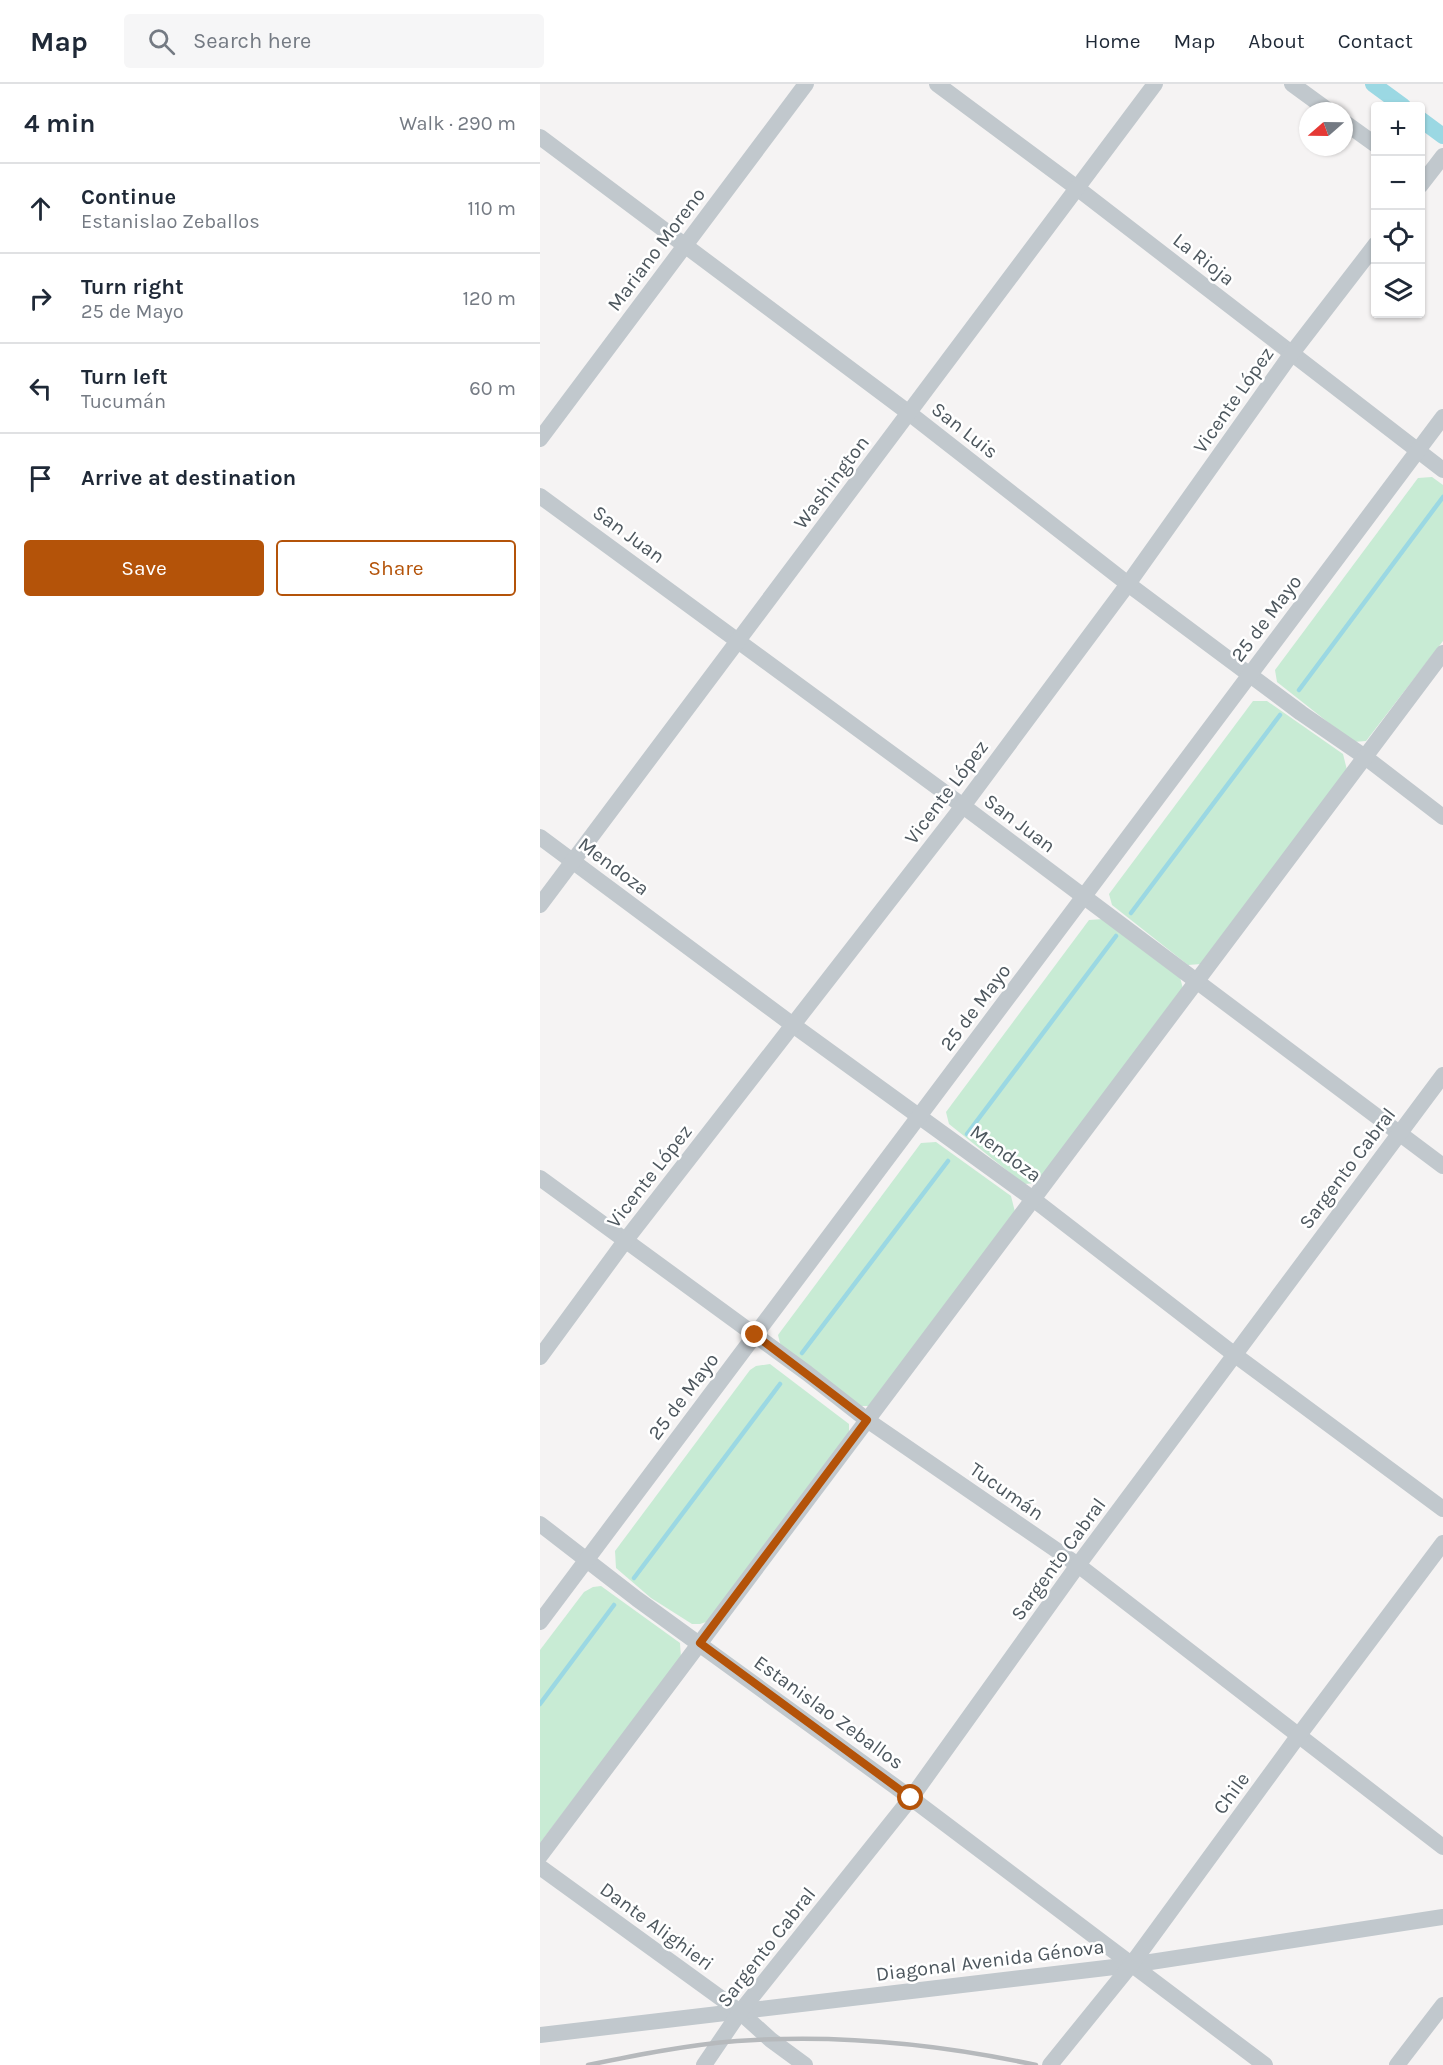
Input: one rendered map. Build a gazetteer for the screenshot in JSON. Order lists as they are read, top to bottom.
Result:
{
  "streets": {
    "street": [
      "Mariano Moreno",
      "La Rioja",
      "Vicente López",
      "San Luis",
      "Washington",
      "San Juan",
      "25 de Mayo",
      "Mendoza",
      "Sargento Cabral",
      "Tucumán",
      "Estanislao Zeballos",
      "Chile",
      "Dante Alighieri",
      "Diagonal Avenida Génova"
    ]
  },
  "crossings": [
    ["Mariano Moreno", "San Luis"],
    ["La Rioja", "Vicente López"],
    ["La Rioja", "Washington"],
    ["La Rioja", "25 de Mayo"],
    ["Vicente López", "San Luis"],
    ["Vicente López", "San Juan"],
    ["Vicente López", "Mendoza"],
    ["Vicente López", "Tucumán"],
    ["San Luis", "Washington"],
    ["San Luis", "25 de Mayo"],
    ["Washington", "San Juan"],
    ["Washington", "Mendoza"],
    ["San Juan", "25 de Mayo"],
    ["San Juan", "Sargento Cabral"],
    ["25 de Mayo", "Mendoza"],
    ["25 de Mayo", "Tucumán"],
    ["25 de Mayo", "Estanislao Zeballos"],
    ["Mendoza", "Sargento Cabral"],
    ["Sargento Cabral", "Tucumán"],
    ["Sargento Cabral", "Estanislao Zeballos"],
    ["Sargento Cabral", "Dante Alighieri"],
    ["Sargento Cabral", "Diagonal Avenida Génova"],
    ["Tucumán", "Chile"],
    ["Estanislao Zeballos", "Chile"],
    ["Estanislao Zeballos", "Diagonal Avenida Génova"],
    ["Chile", "Diagonal Avenida Génova"],
    ["Dante Alighieri", "Diagonal Avenida Génova"]
  ],
  "north": "left",
  "page": {
    "header": "Map",
    "search": "Search here",
    "nav": [
      "Home",
      "Map",
      "About",
      "Contact"
    ],
    "heading": ["4 min", "Walk · 290 m"],
    "map_buttons": ["+", "−"],
    "list": [
      ["Continue", "Estanislao Zeballos", "110 m"],
      ["Turn right", "25 de Mayo", "120 m"],
      ["Turn left", "Tucumán", "60 m"],
      "Arrive at destination"
    ],
    "buttons": ["Save", "Share"]
  }
}
